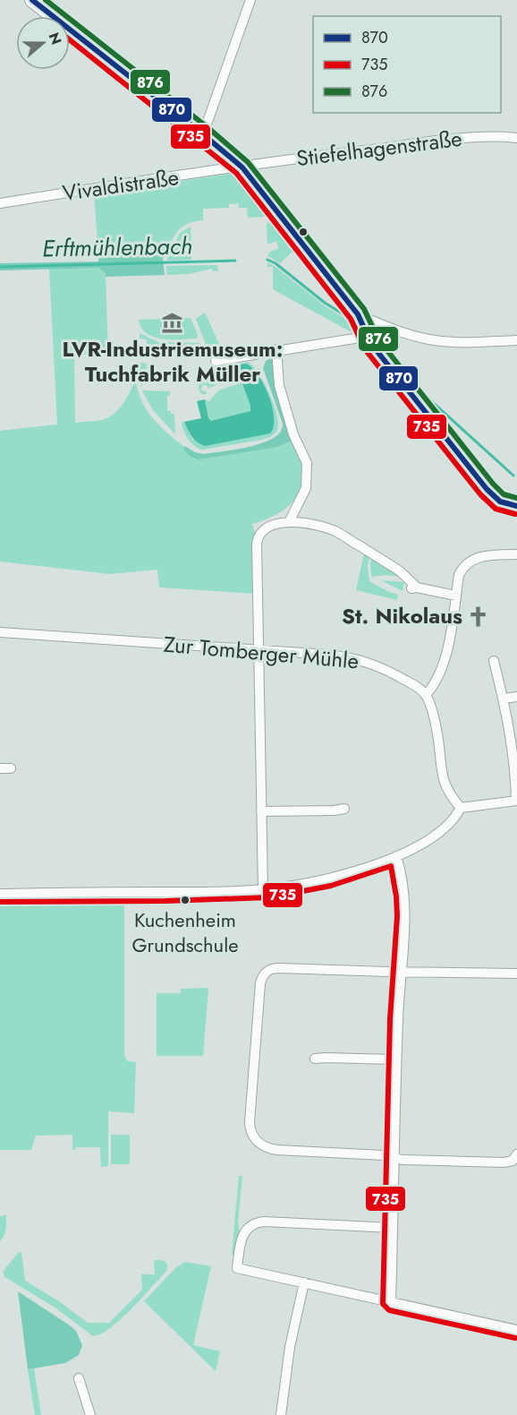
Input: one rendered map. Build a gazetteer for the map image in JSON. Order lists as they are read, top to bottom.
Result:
{
  "streets": {
    "street": ["Stiefelhagenstraße", "Vivaldistraße", "Zur Tomberger Mühle"]
  },
  "crossings": [
    ["Stiefelhagenstraße", "Vivaldistraße"]
  ],
  "water": ["Erftmühlenbach"],
  "places": {
    "museum": ["LVR-Industriemuseum: Tuchfabrik Müller"],
    "church": ["St. Nikolaus"],
    "other": ["Kuchenheim Grundschule"]
  },
  "lines": ["transit line 870", "transit line 876", "transit line 735"],
  "legend": ["870", "735", "876"],
  "north": "right"
}
